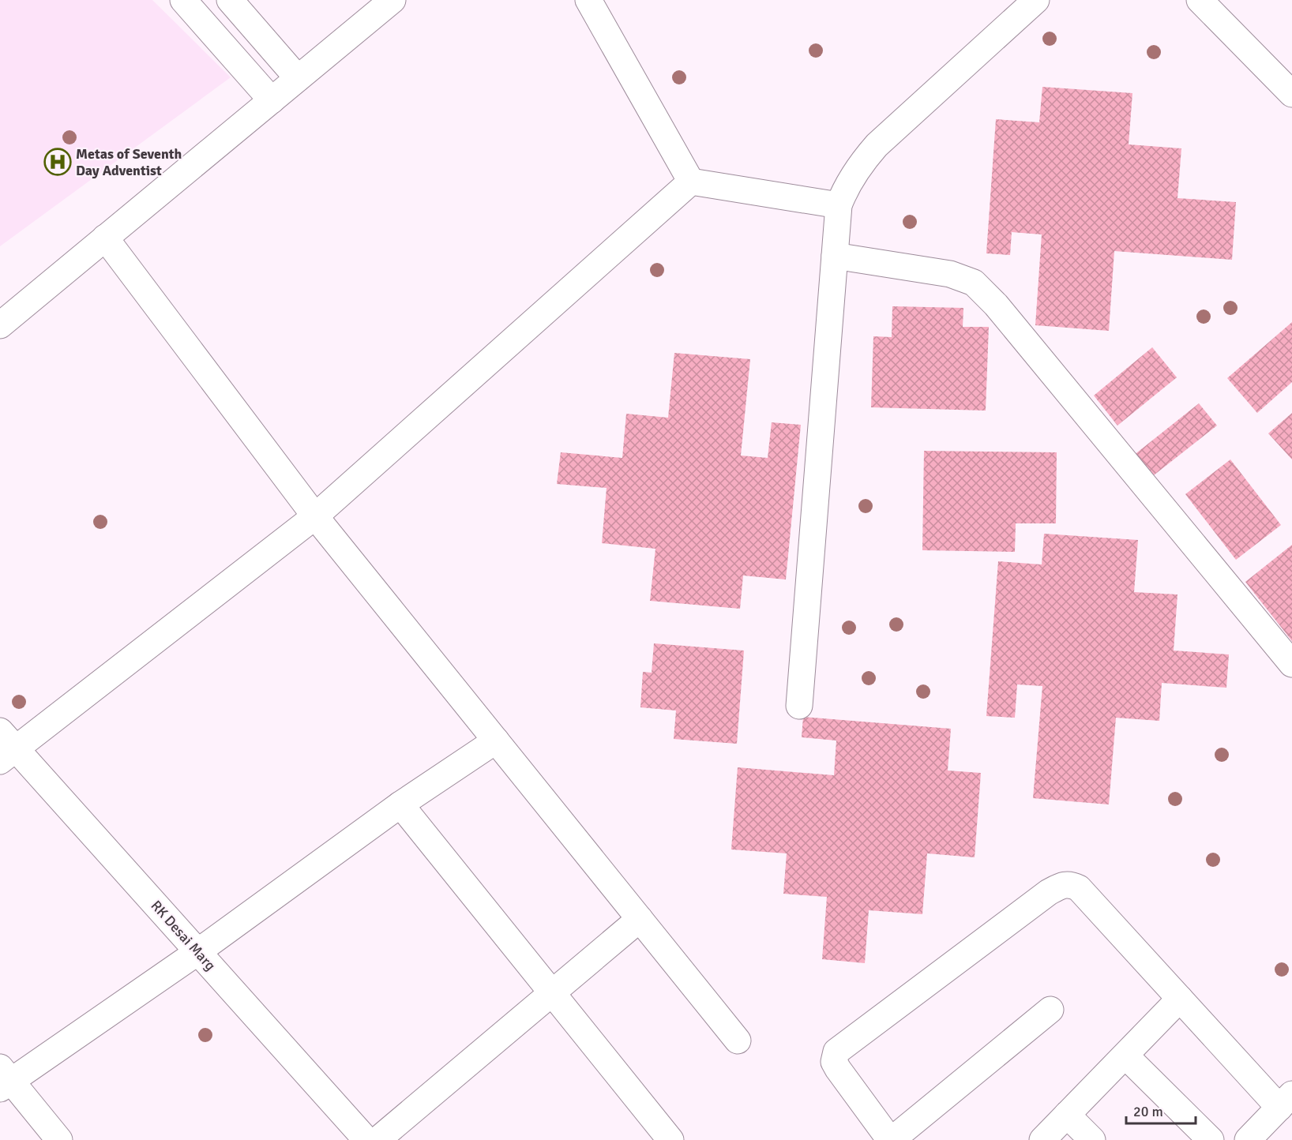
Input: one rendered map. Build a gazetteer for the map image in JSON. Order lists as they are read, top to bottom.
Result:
{
  "streets": {
    "street": ["RK Desai Marg"]
  },
  "places": {
    "hospital": ["Metas of Seventh Day Adventist"]
  },
  "scale_bar": "20 m"
}
